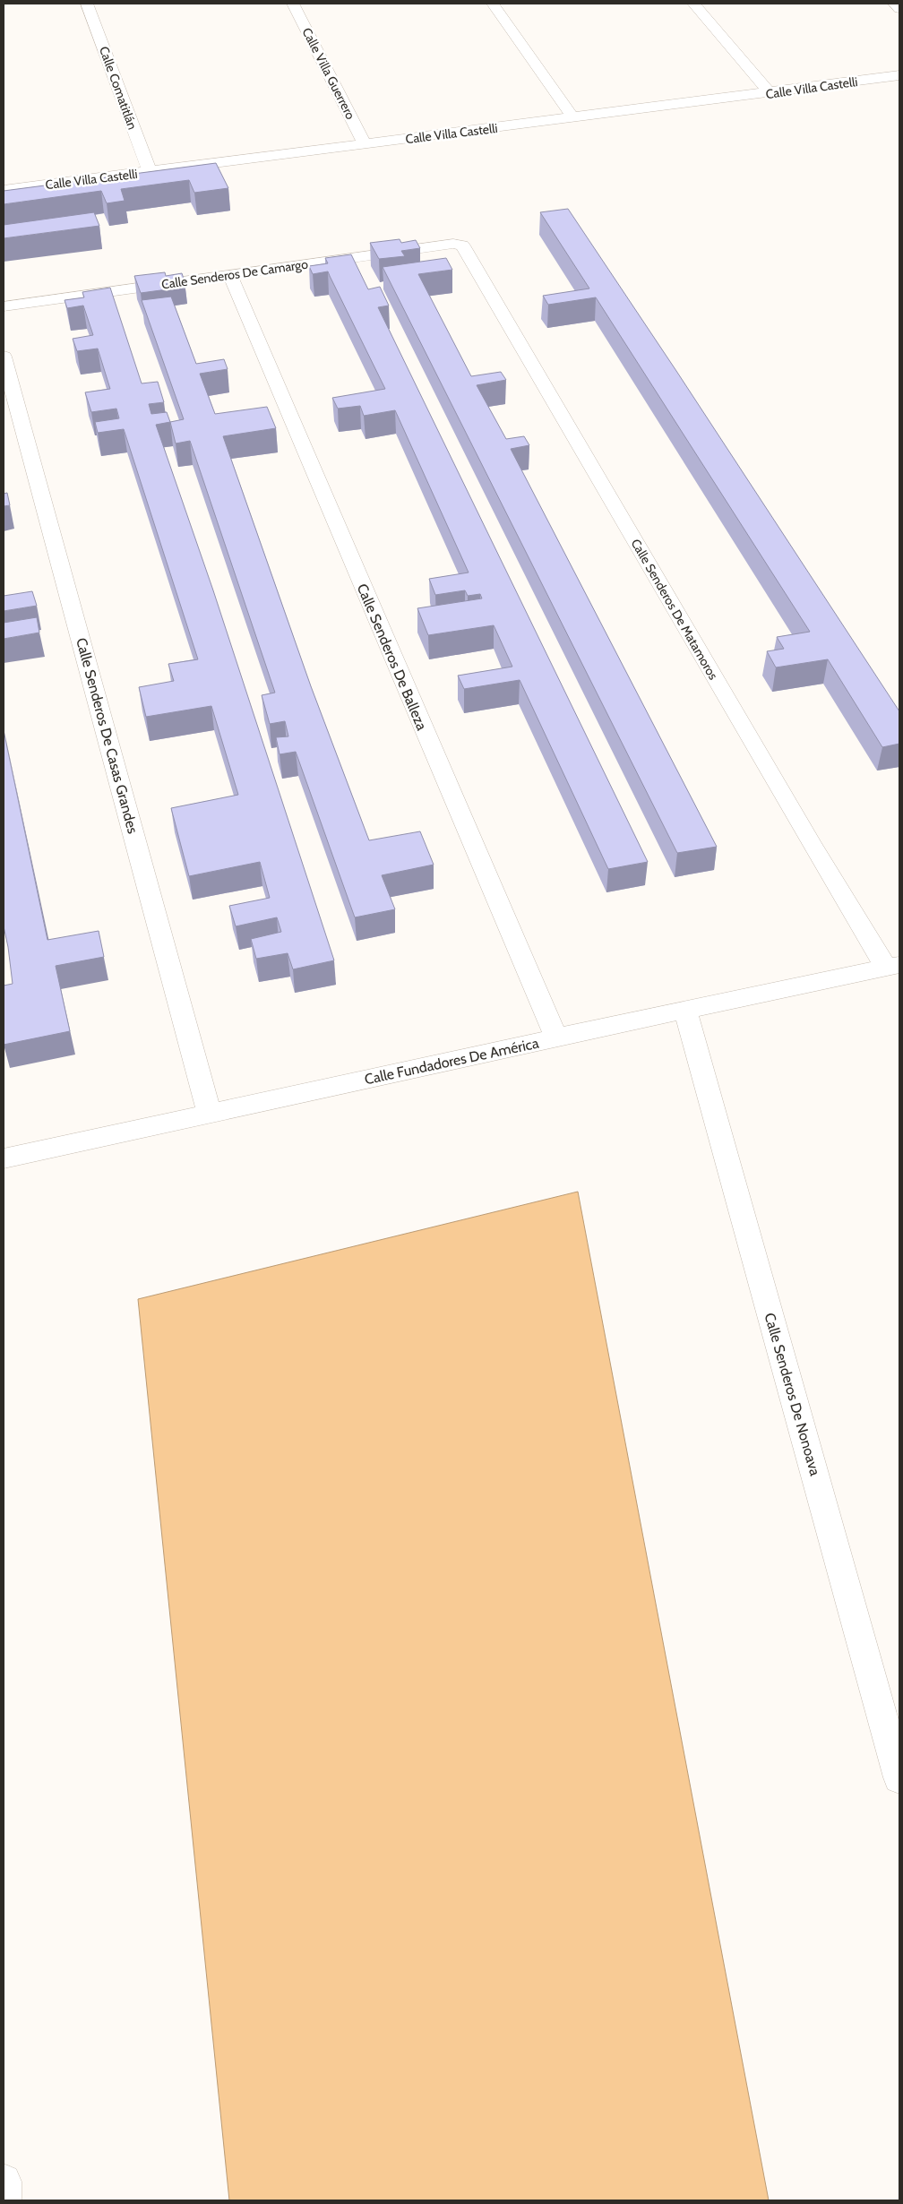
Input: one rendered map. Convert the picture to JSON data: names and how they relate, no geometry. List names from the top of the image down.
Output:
{
  "streets": {
    "street": [
      "Calle Villa Guerrero",
      "Calle Comatitlán",
      "Calle Villa Castelli",
      "Calle Senderos De Camargo",
      "Calle Senderos De Matamoros",
      "Calle Senderos De Balleza",
      "Calle Senderos De Casas Grandes",
      "Calle Fundadores De América",
      "Calle Senderos De Nonoava"
    ]
  },
  "crossings": [
    ["Calle Villa Guerrero", "Calle Villa Castelli"],
    ["Calle Comatitlán", "Calle Villa Castelli"],
    ["Calle Senderos De Camargo", "Calle Senderos De Matamoros"],
    ["Calle Senderos De Camargo", "Calle Senderos De Balleza"],
    ["Calle Senderos De Matamoros", "Calle Fundadores De América"],
    ["Calle Senderos De Balleza", "Calle Fundadores De América"],
    ["Calle Senderos De Casas Grandes", "Calle Fundadores De América"],
    ["Calle Fundadores De América", "Calle Senderos De Nonoava"]
  ]
}
